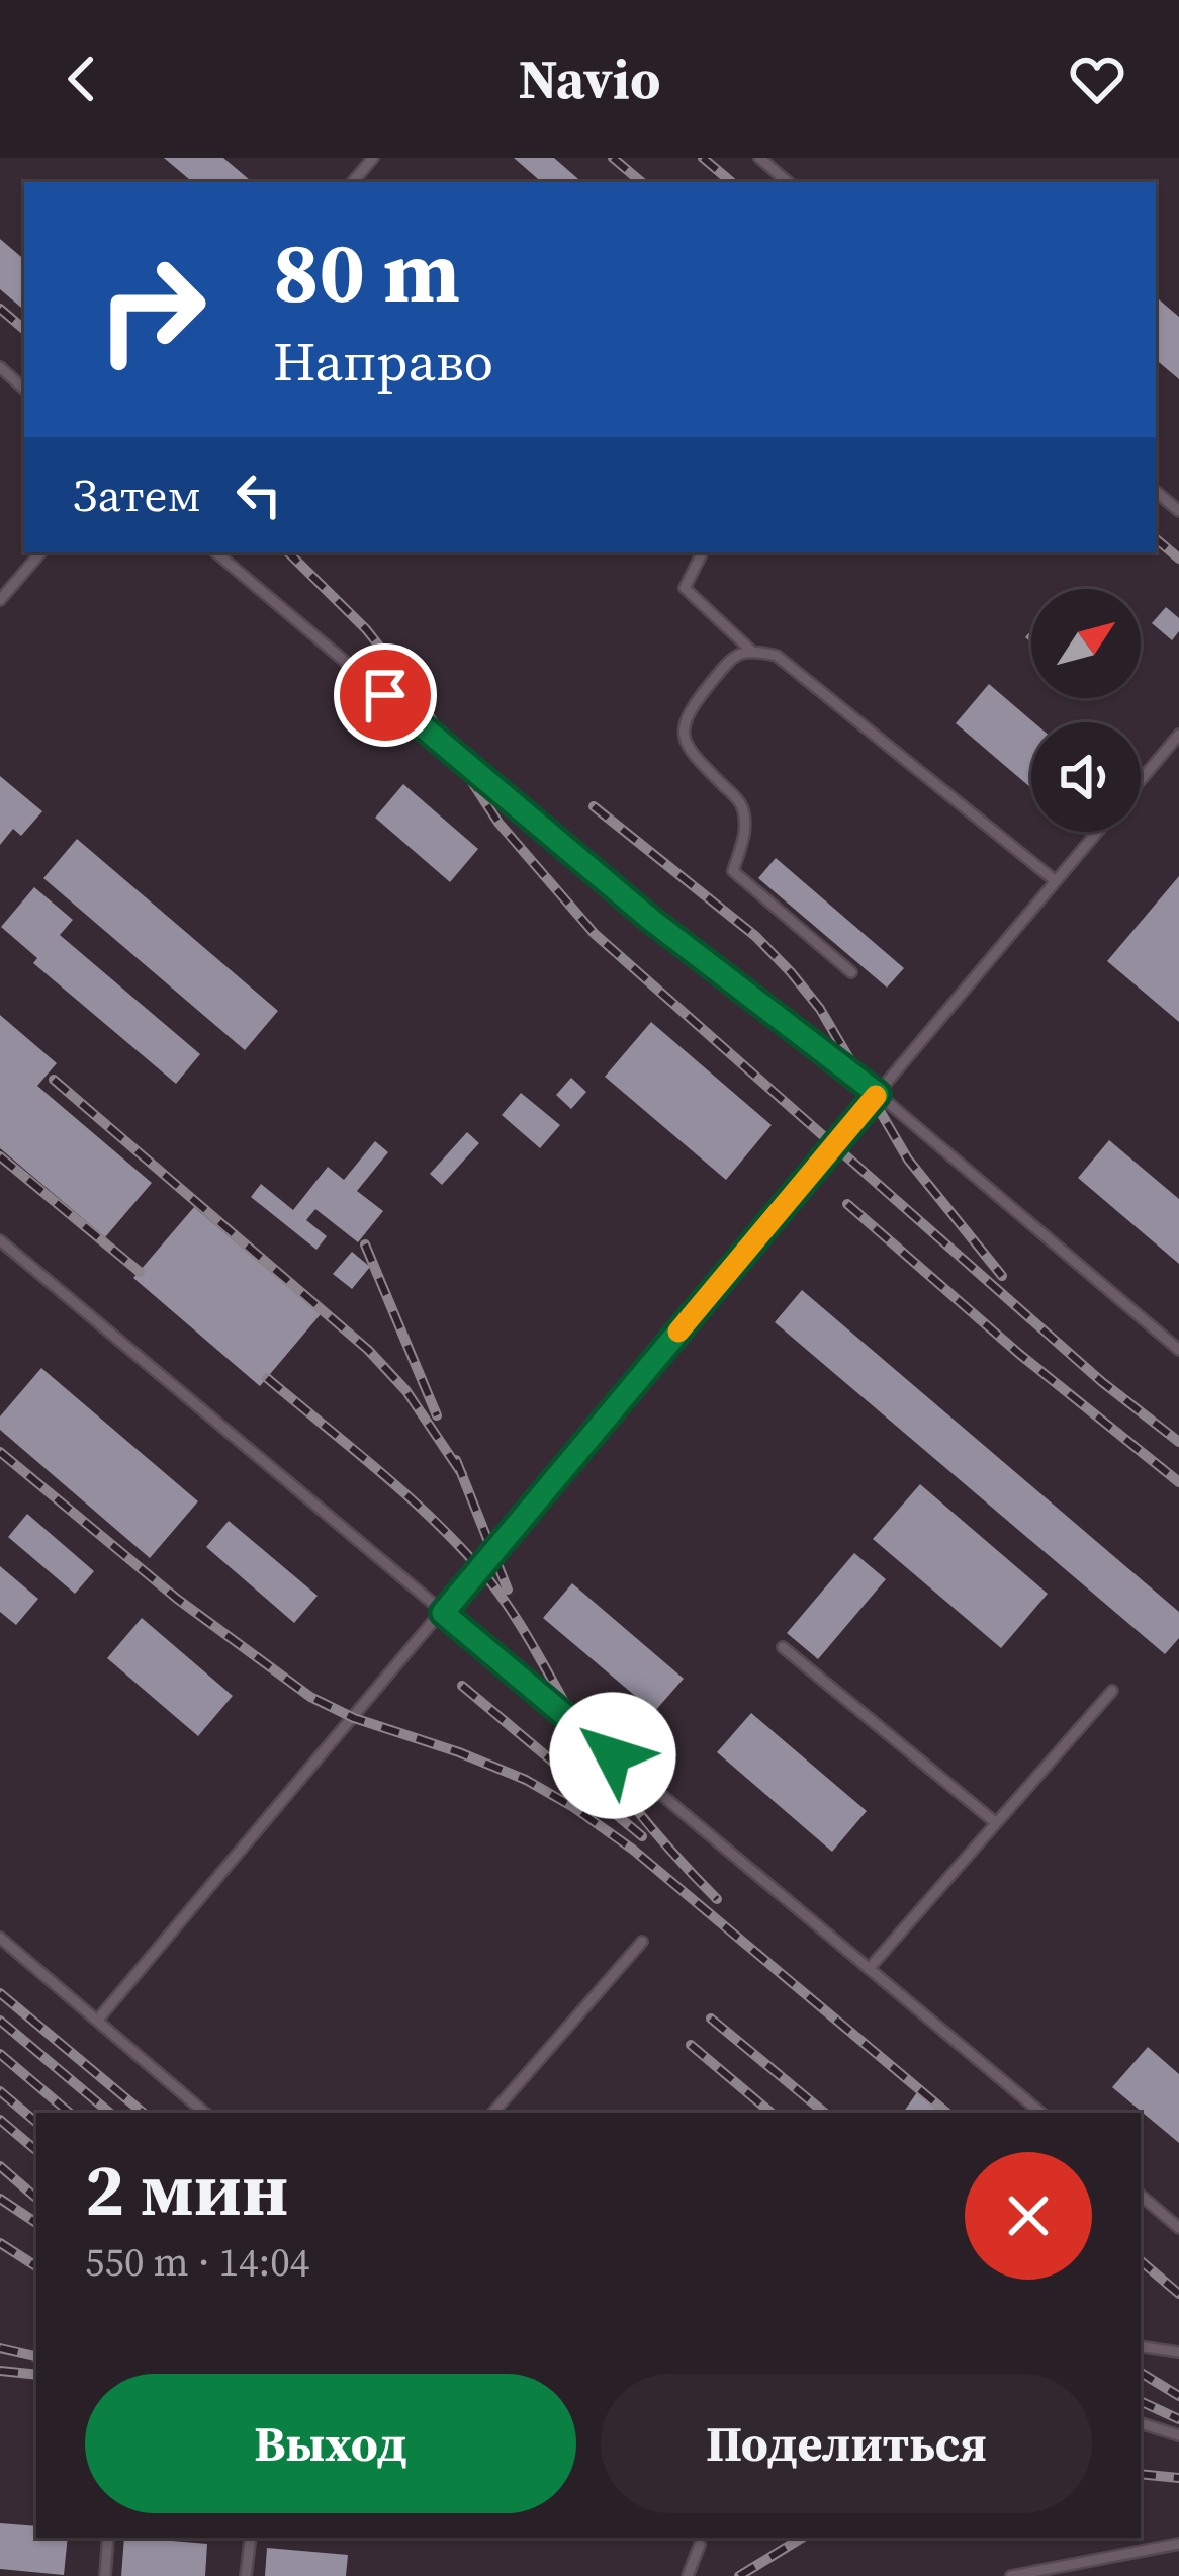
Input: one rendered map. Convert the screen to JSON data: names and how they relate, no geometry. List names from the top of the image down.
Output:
{
  "north": "top right",
  "page": {
    "header": "Navio",
    "turn": ["80 m", "Направо"],
    "then": "Затем",
    "heading": ["2 мин", "550 m · 14:04"],
    "buttons": ["Выход", "Поделиться"]
  }
}
